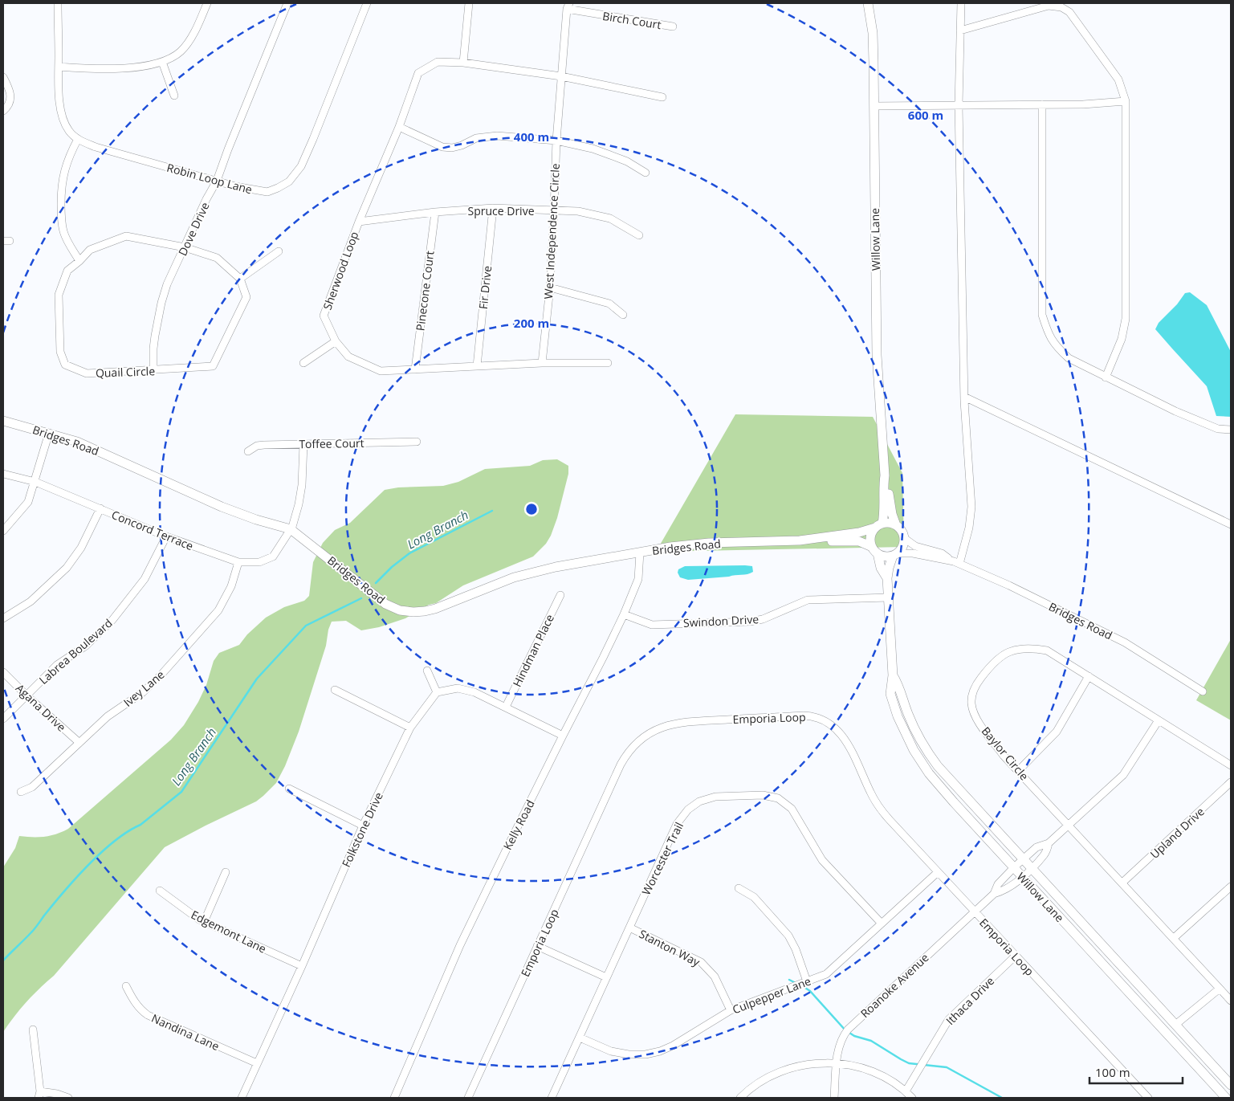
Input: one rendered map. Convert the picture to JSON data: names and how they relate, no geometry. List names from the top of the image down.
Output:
{
  "streets": {
    "street": [
      "Birch Court",
      "Robin Loop Lane",
      "Spruce Drive",
      "Dove Drive",
      "West Independence Circle",
      "Willow Lane",
      "Sherwood Loop",
      "Fir Drive",
      "Pinecone Court",
      "Quail Circle",
      "Bridges Road",
      "Toffee Court",
      "Concord Terrace",
      "Swindon Drive",
      "Hindman Place",
      "Labrea Boulevard",
      "Ivey Lane",
      "Agana Drive",
      "Emporia Loop",
      "Baylor Circle",
      "Kelly Road",
      "Folkstone Drive",
      "Upland Drive",
      "Worcester Trail",
      "Edgemont Lane",
      "Stanton Way",
      "Roanoke Avenue",
      "Culpepper Lane",
      "Ithaca Drive",
      "Nandina Lane"
    ]
  },
  "crossings": [
    ["Birch Court", "West Independence Circle"],
    ["Robin Loop Lane", "Dove Drive"],
    ["Spruce Drive", "West Independence Circle"],
    ["Spruce Drive", "Sherwood Loop"],
    ["Spruce Drive", "Fir Drive"],
    ["Spruce Drive", "Pinecone Court"],
    ["Dove Drive", "Quail Circle"],
    ["West Independence Circle", "Sherwood Loop"],
    ["Willow Lane", "Bridges Road"],
    ["Willow Lane", "Swindon Drive"],
    ["Willow Lane", "Roanoke Avenue"],
    ["Sherwood Loop", "Fir Drive"],
    ["Sherwood Loop", "Pinecone Court"],
    ["Bridges Road", "Concord Terrace"],
    ["Bridges Road", "Kelly Road"],
    ["Toffee Court", "Concord Terrace"],
    ["Concord Terrace", "Labrea Boulevard"],
    ["Concord Terrace", "Ivey Lane"],
    ["Swindon Drive", "Kelly Road"],
    ["Labrea Boulevard", "Agana Drive"],
    ["Ivey Lane", "Agana Drive"],
    ["Emporia Loop", "Roanoke Avenue"],
    ["Emporia Loop", "Culpepper Lane"],
    ["Emporia Loop", "Ithaca Drive"],
    ["Baylor Circle", "Upland Drive"],
    ["Folkstone Drive", "Edgemont Lane"],
    ["Folkstone Drive", "Nandina Lane"],
    ["Worcester Trail", "Stanton Way"],
    ["Worcester Trail", "Culpepper Lane"],
    ["Stanton Way", "Culpepper Lane"]
  ],
  "water": ["Long Branch"],
  "scale_bar": "100 m",
  "rings": ["600 m", "400 m", "200 m"]
}
